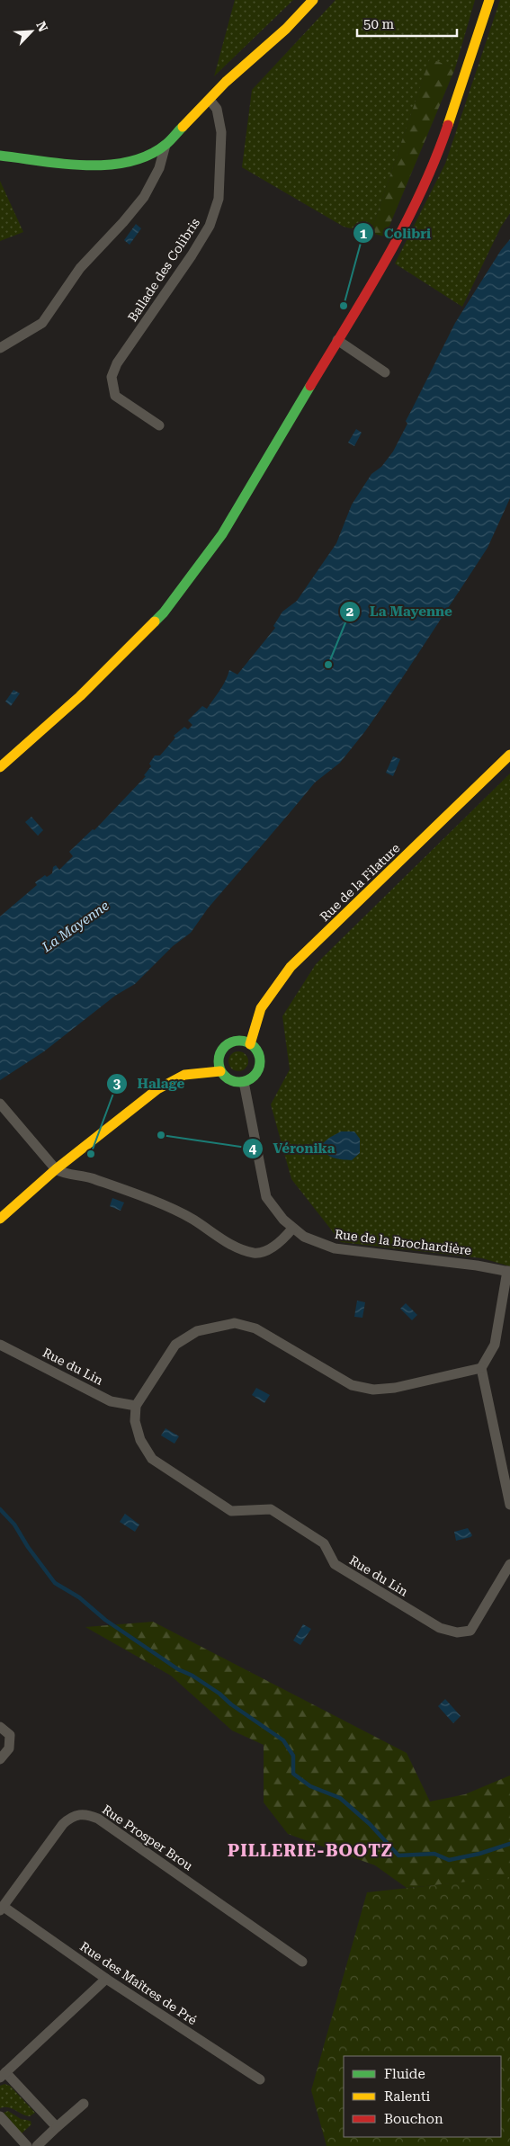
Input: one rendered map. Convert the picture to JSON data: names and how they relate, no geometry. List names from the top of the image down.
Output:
{
  "streets": {
    "street": [
      "Ballade des Colibris",
      "Rue de la Filature",
      "Rue de la Brochardière",
      "Rue du Lin",
      "Rue Prosper Brou",
      "Rue des Maîtres de Pré"
    ]
  },
  "crossings": [
    ["Rue de la Filature", "Rue de la Brochardière"],
    ["Rue Prosper Brou", "Rue des Maîtres de Pré"]
  ],
  "districts": ["PILLERIE-BOOTZ"],
  "water": ["La Mayenne"],
  "places": [
    "Colibri",
    "La Mayenne",
    "Véronika",
    "Halage"
  ],
  "legend": ["Fluide", "Ralenti", "Bouchon"],
  "scale_bar": "50 m",
  "north": "top right"
}
